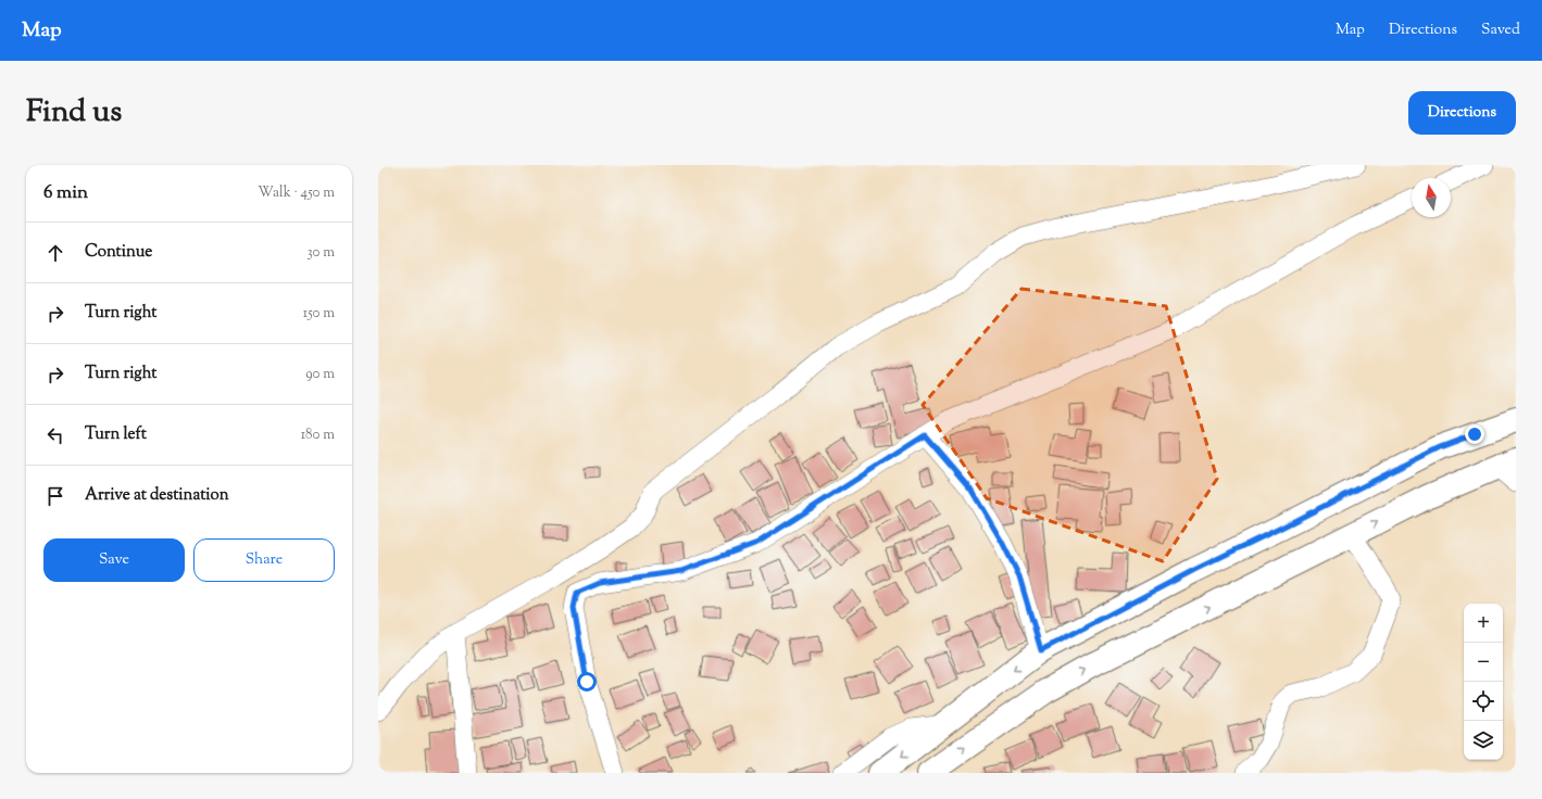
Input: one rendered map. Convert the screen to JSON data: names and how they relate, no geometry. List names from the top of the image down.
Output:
{
  "north": "top",
  "page": {
    "header": "Map",
    "nav": ["Map", "Directions", "Saved"],
    "title": "Find us",
    "buttons": [
      "Directions",
      ["Save", "Share"]
    ],
    "heading": ["6 min", "Walk · 450 m"],
    "list": [
      ["Continue", "30 m"],
      ["Turn right", "150 m"],
      ["Turn right", "90 m"],
      ["Turn left", "180 m"],
      "Arrive at destination"
    ],
    "map_buttons": ["+", "−"]
  }
}
